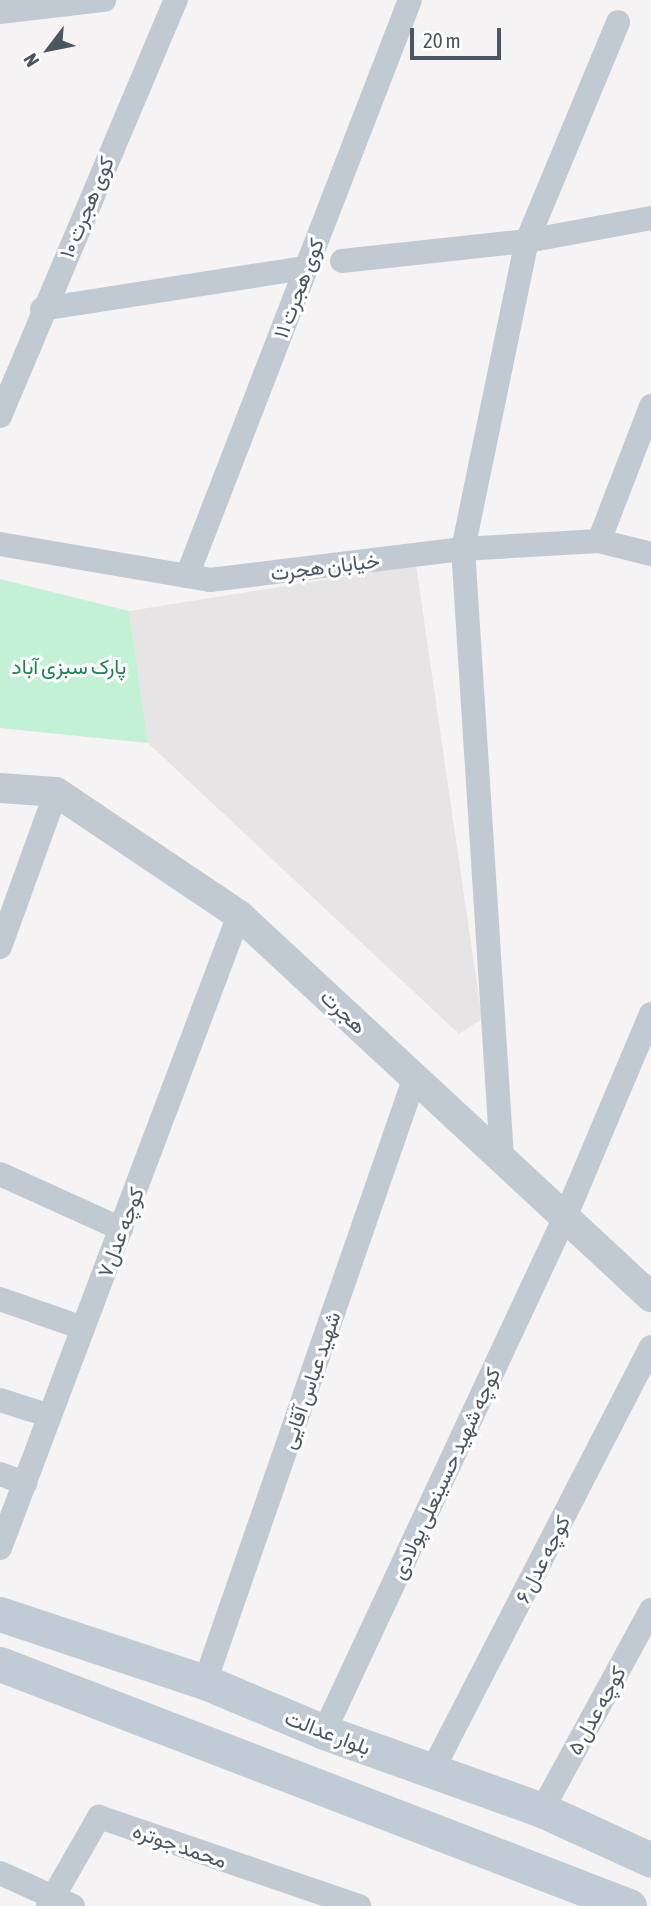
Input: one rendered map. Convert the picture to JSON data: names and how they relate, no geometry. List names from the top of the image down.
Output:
{
  "streets": {
    "main road": ["بلوار عدالت"],
    "street": [
      "کوی هجرت ۱۰",
      "کوی هجرت ۱۱",
      "خیابان هجرت",
      "هجرت",
      "کوچه عدل۷",
      "شهید عباس آقایی",
      "کوچه شهید حسینعلی پولادی",
      "کوچه عدل ۶",
      "کوچه عدل ۵",
      "محمد جوتره"
    ]
  },
  "crossings": [
    ["کوی هجرت ۱۱", "خیابان هجرت"],
    ["هجرت", "کوچه عدل۷"],
    ["هجرت", "شهید عباس آقایی"],
    ["هجرت", "کوچه شهید حسینعلی پولادی"],
    ["شهید عباس آقایی", "بلوار عدالت"],
    ["کوچه شهید حسینعلی پولادی", "بلوار عدالت"],
    ["کوچه عدل ۶", "بلوار عدالت"],
    ["کوچه عدل ۵", "بلوار عدالت"]
  ],
  "parks": ["پارک سبزی آباد"],
  "scale_bar": "20 m",
  "north": "bottom left"
}
